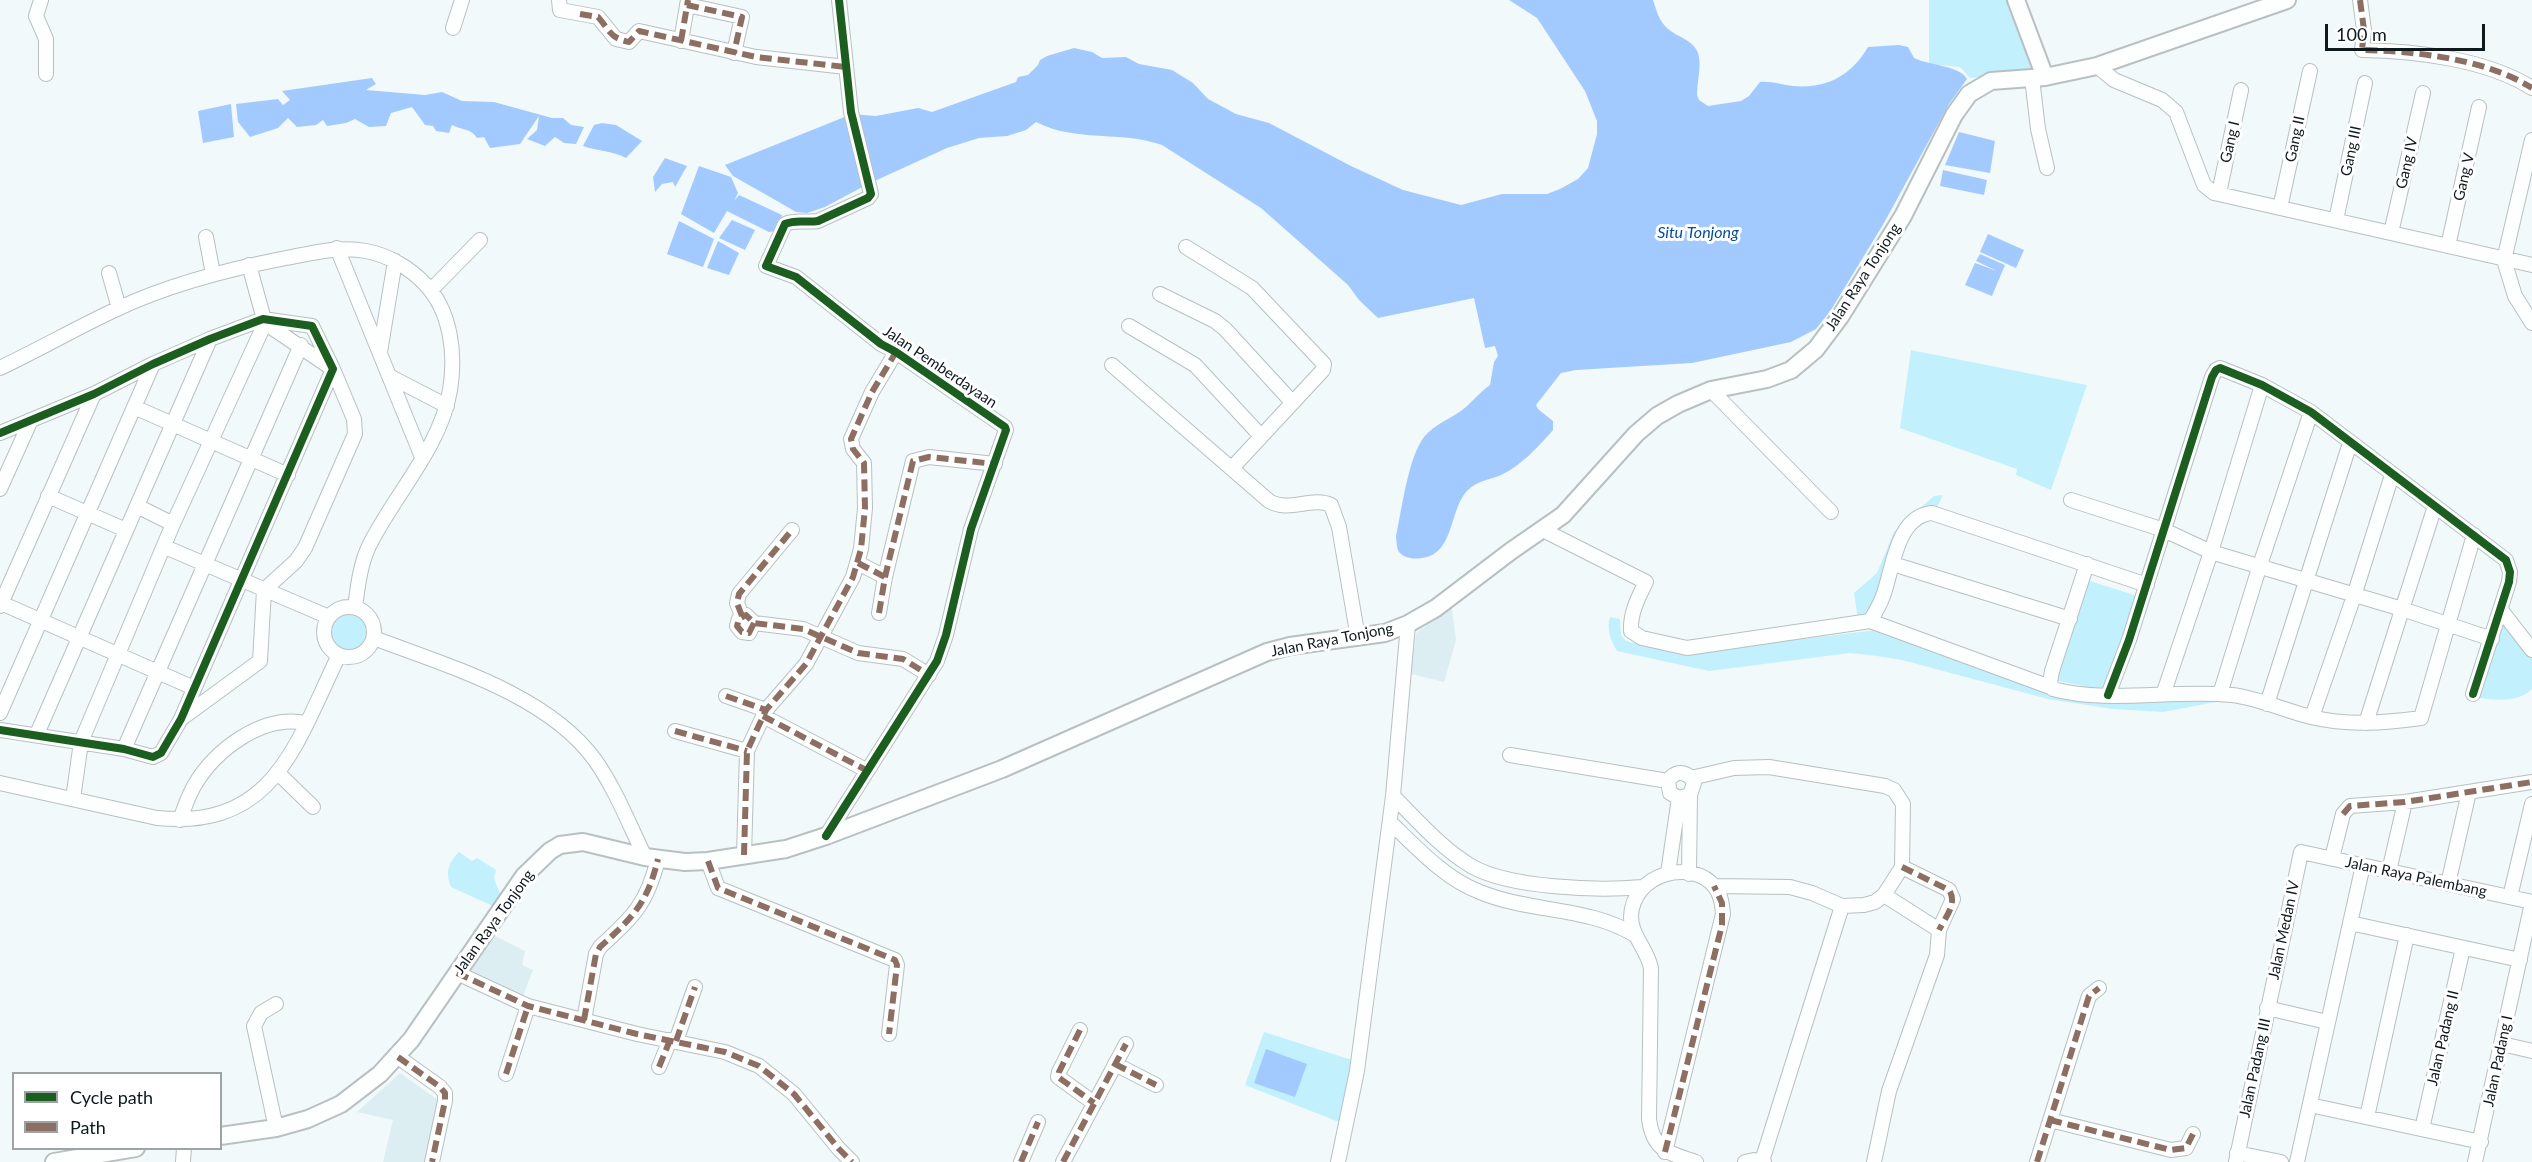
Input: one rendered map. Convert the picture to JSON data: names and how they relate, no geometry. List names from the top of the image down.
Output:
{
  "streets": {
    "main road": ["Jalan Raya Tonjong"],
    "street": [
      "Gang II",
      "Gang I",
      "Gang III",
      "Gang IV",
      "Gang V",
      "Jalan Pemberdayaan",
      "Jalan Raya Palembang",
      "Jalan Medan IV",
      "Jalan Padang II",
      "Jalan Padang I",
      "Jalan Padang III"
    ]
  },
  "crossings": [
    ["Jalan Raya Tonjong", "Jalan Pemberdayaan"],
    ["Jalan Raya Palembang", "Jalan Medan IV"],
    ["Jalan Raya Palembang", "Jalan Padang I"],
    ["Jalan Medan IV", "Jalan Padang III"]
  ],
  "water": ["Situ Tonjong"],
  "legend": ["Cycle path", "Path"],
  "scale_bar": "100 m"
}
